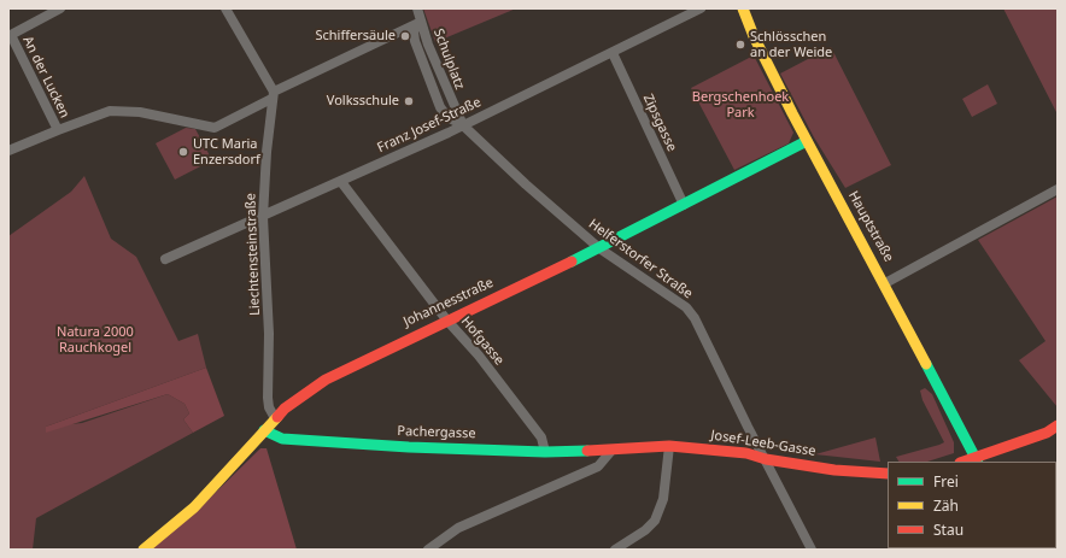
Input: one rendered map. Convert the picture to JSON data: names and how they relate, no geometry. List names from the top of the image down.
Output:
{
  "streets": {
    "main road": [
      "Hauptstraße",
      "Johannesstraße",
      "Pachergasse",
      "Josef-Leeb-Gasse"
    ],
    "street": [
      "Schulplatz",
      "An der Lucken",
      "Zipsgasse",
      "Franz Josef-Straße",
      "Liechtensteinstraße",
      "Helferstorfer Straße",
      "Hofgasse"
    ]
  },
  "crossings": [
    ["Schulplatz", "Franz Josef-Straße"],
    ["Schulplatz", "Helferstorfer Straße"],
    ["Zipsgasse", "Franz Josef-Straße"],
    ["Zipsgasse", "Johannesstraße"],
    ["Franz Josef-Straße", "Liechtensteinstraße"],
    ["Franz Josef-Straße", "Helferstorfer Straße"],
    ["Franz Josef-Straße", "Hofgasse"],
    ["Hauptstraße", "Johannesstraße"],
    ["Liechtensteinstraße", "Johannesstraße"],
    ["Helferstorfer Straße", "Johannesstraße"],
    ["Helferstorfer Straße", "Josef-Leeb-Gasse"],
    ["Johannesstraße", "Hofgasse"],
    ["Johannesstraße", "Pachergasse"],
    ["Hofgasse", "Pachergasse"],
    ["Pachergasse", "Josef-Leeb-Gasse"]
  ],
  "parks": ["Bergschenhoek Park", "Natura 2000 Rauchkogel"],
  "places": [
    "Schiffersäule",
    "Schlösschen an der Weide",
    "Volksschule",
    "UTC Maria Enzersdorf"
  ],
  "legend": ["Frei", "Zäh", "Stau"]
}
